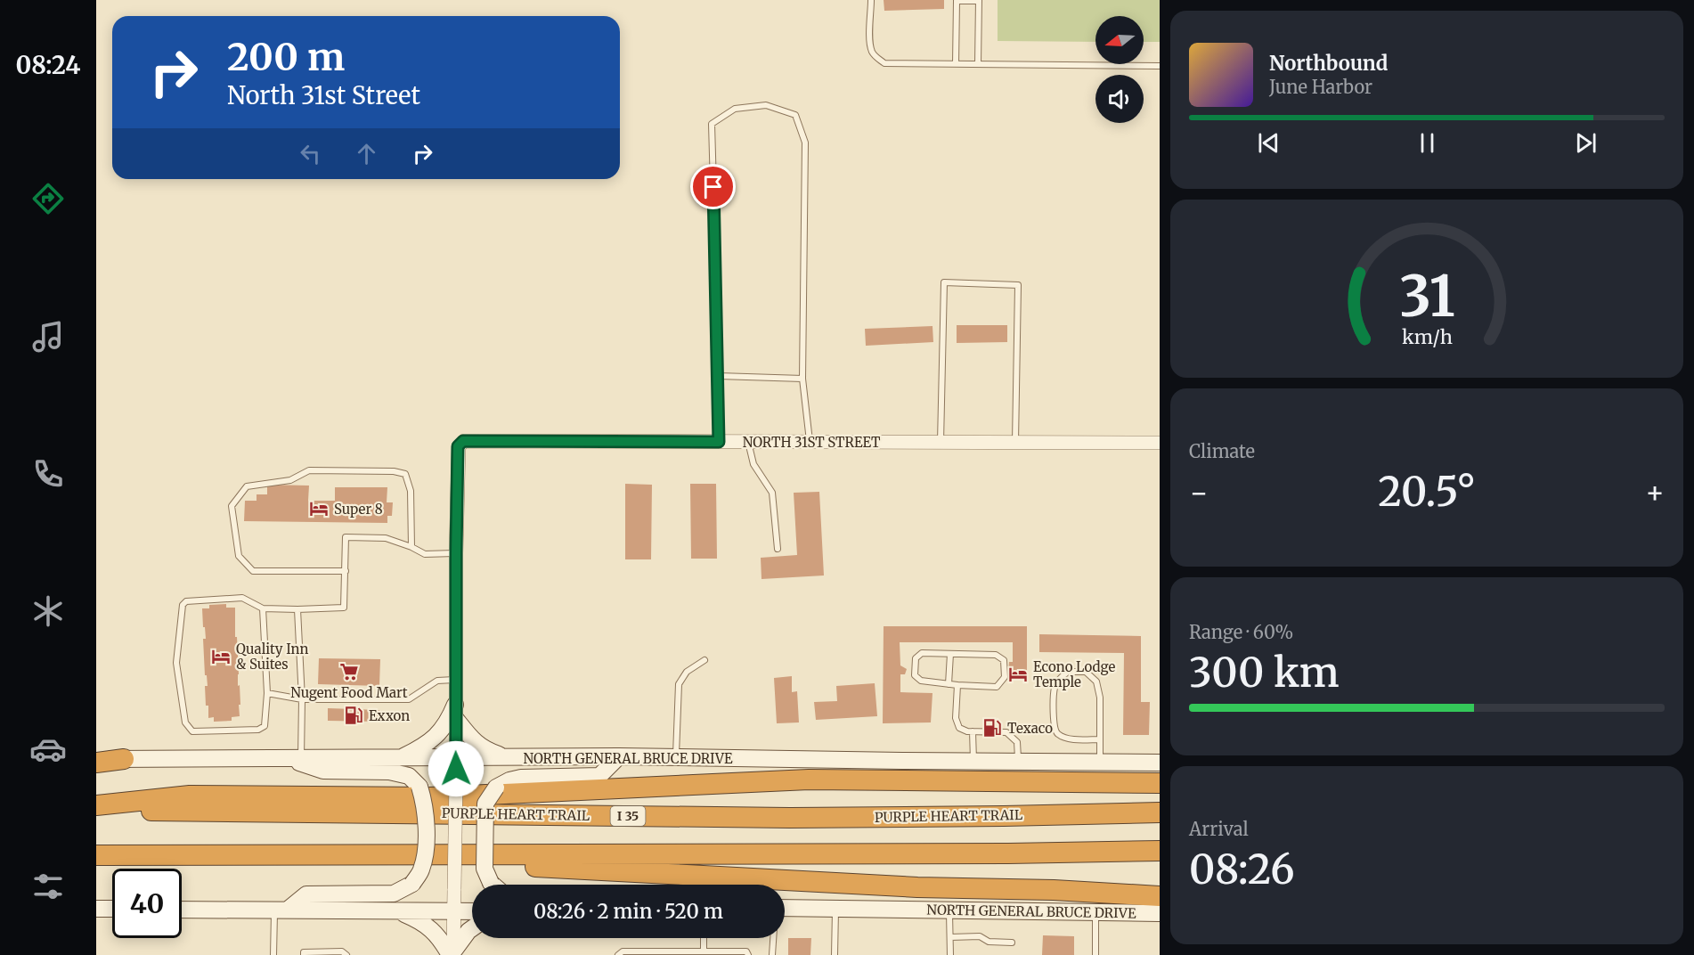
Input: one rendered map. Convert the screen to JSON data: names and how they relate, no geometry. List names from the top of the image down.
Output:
{
  "streets": {
    "highway": ["PURPLE HEART TRAIL", "I 35"],
    "main road": ["NORTH GENERAL BRUCE DRIVE"],
    "street": ["NORTH 31ST STREET"]
  },
  "places": {
    "hotel": ["Super 8", "Quality Inn & Suites", "Econo Lodge Temple"],
    "supermarket": ["Nugent Food Mart"],
    "fuel station": ["Exxon", "Texaco"]
  },
  "north": "left",
  "page": {
    "tabs": "08:24",
    "turn": ["200 m", "North 31st Street"],
    "song": ["Northbound", "June Harbor"],
    "tile": [
      "Climate",
      ["Range · 60%", "300 km"],
      ["Arrival", "08:26"]
    ],
    "heat": ["−", "20.5°", "+"],
    "limit": "40",
    "trip": "08:26 · 2 min · 520 m",
    "gauge": ["31", "km/h"]
  }
}
